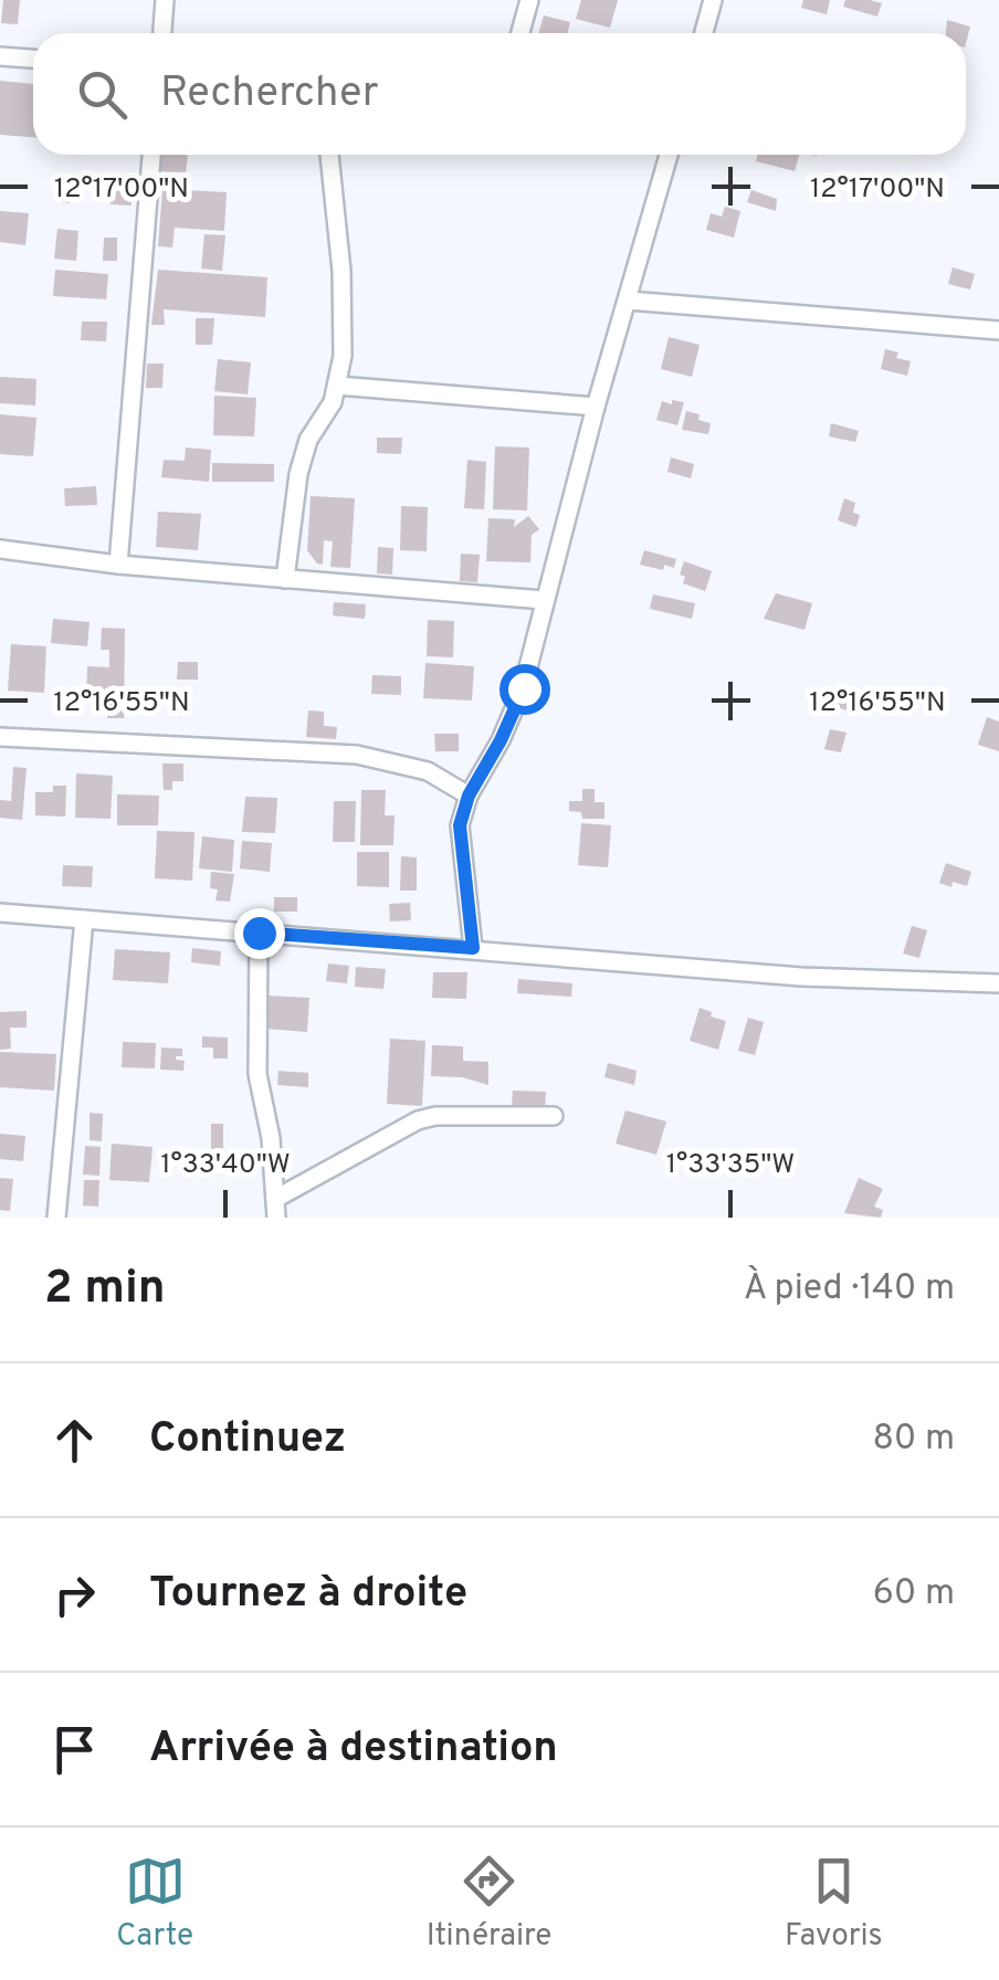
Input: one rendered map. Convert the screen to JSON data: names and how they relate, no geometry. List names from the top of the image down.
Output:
{
  "page": {
    "search": "Rechercher",
    "heading": ["2 min", "À pied · 140 m"],
    "list": [
      ["Continuez", "80 m"],
      ["Tournez à droite", "60 m"],
      "Arrivée à destination"
    ],
    "nav": ["Carte", "Itinéraire", "Favoris"]
  },
  "coordinates": [
    "12°17'00\"N",
    "12°16'55\"N",
    "1°33'40\"W",
    "1°33'35\"W"
  ]
}
